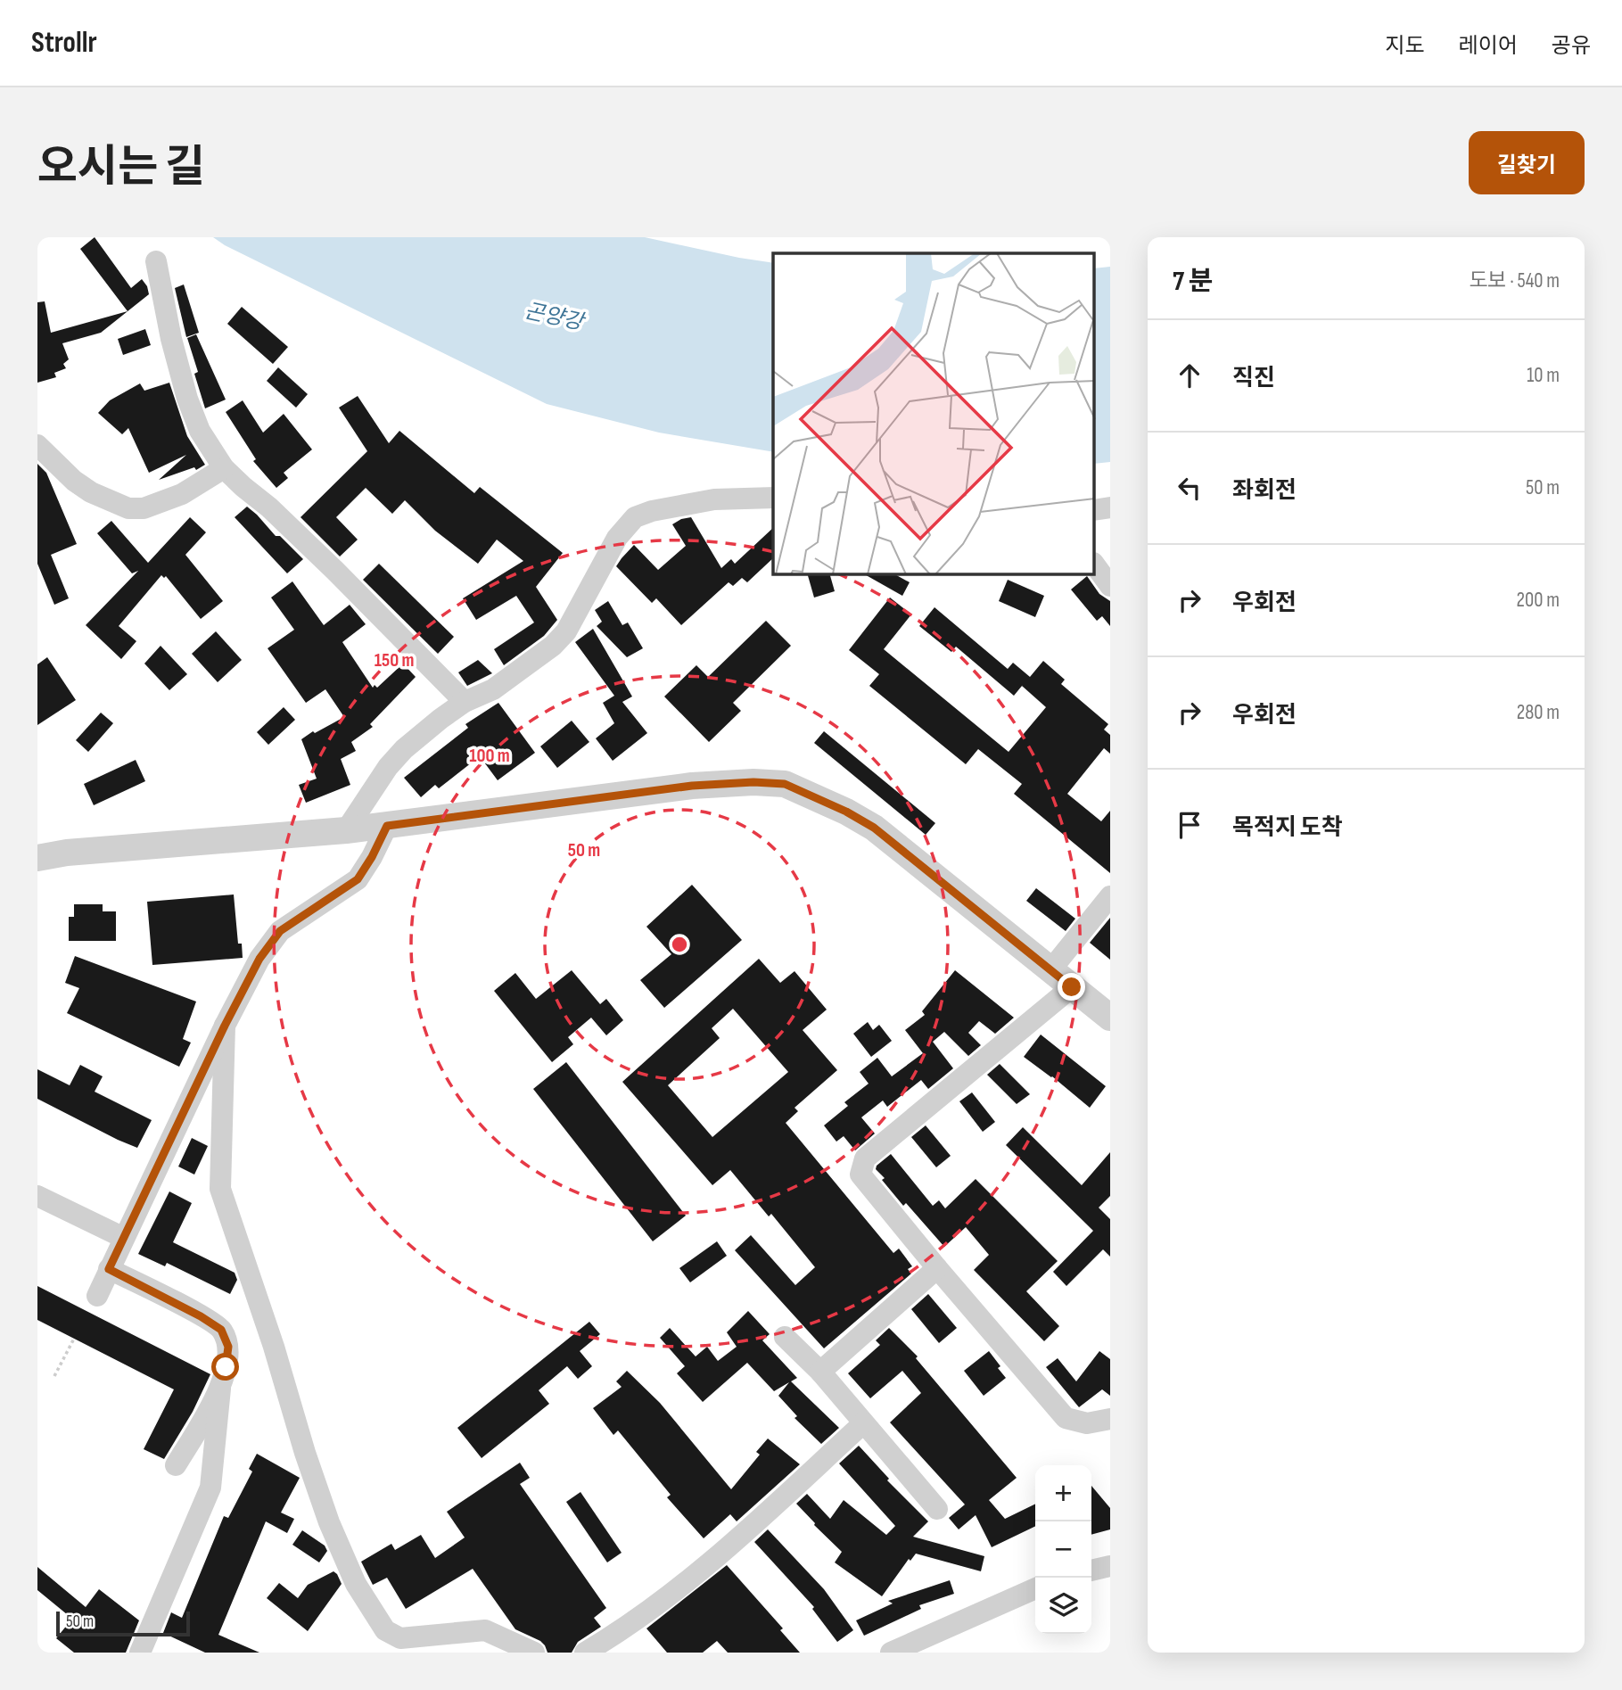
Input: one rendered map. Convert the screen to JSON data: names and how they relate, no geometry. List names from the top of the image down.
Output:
{
  "water": ["곤양강"],
  "scale_bar": "50 m",
  "page": {
    "header": "Strollr",
    "nav": ["지도", "레이어", "공유"],
    "title": "오시는 길",
    "buttons": "길찾기",
    "heading": ["7 분", "도보 · 540 m"],
    "list": [
      ["직진", "10 m"],
      ["좌회전", "50 m"],
      ["우회전", "200 m"],
      ["우회전", "280 m"],
      "목적지 도착"
    ],
    "map_buttons": ["+", "−"],
    "scale": "50 m"
  },
  "rings": ["150 m", "100 m", "50 m"]
}
